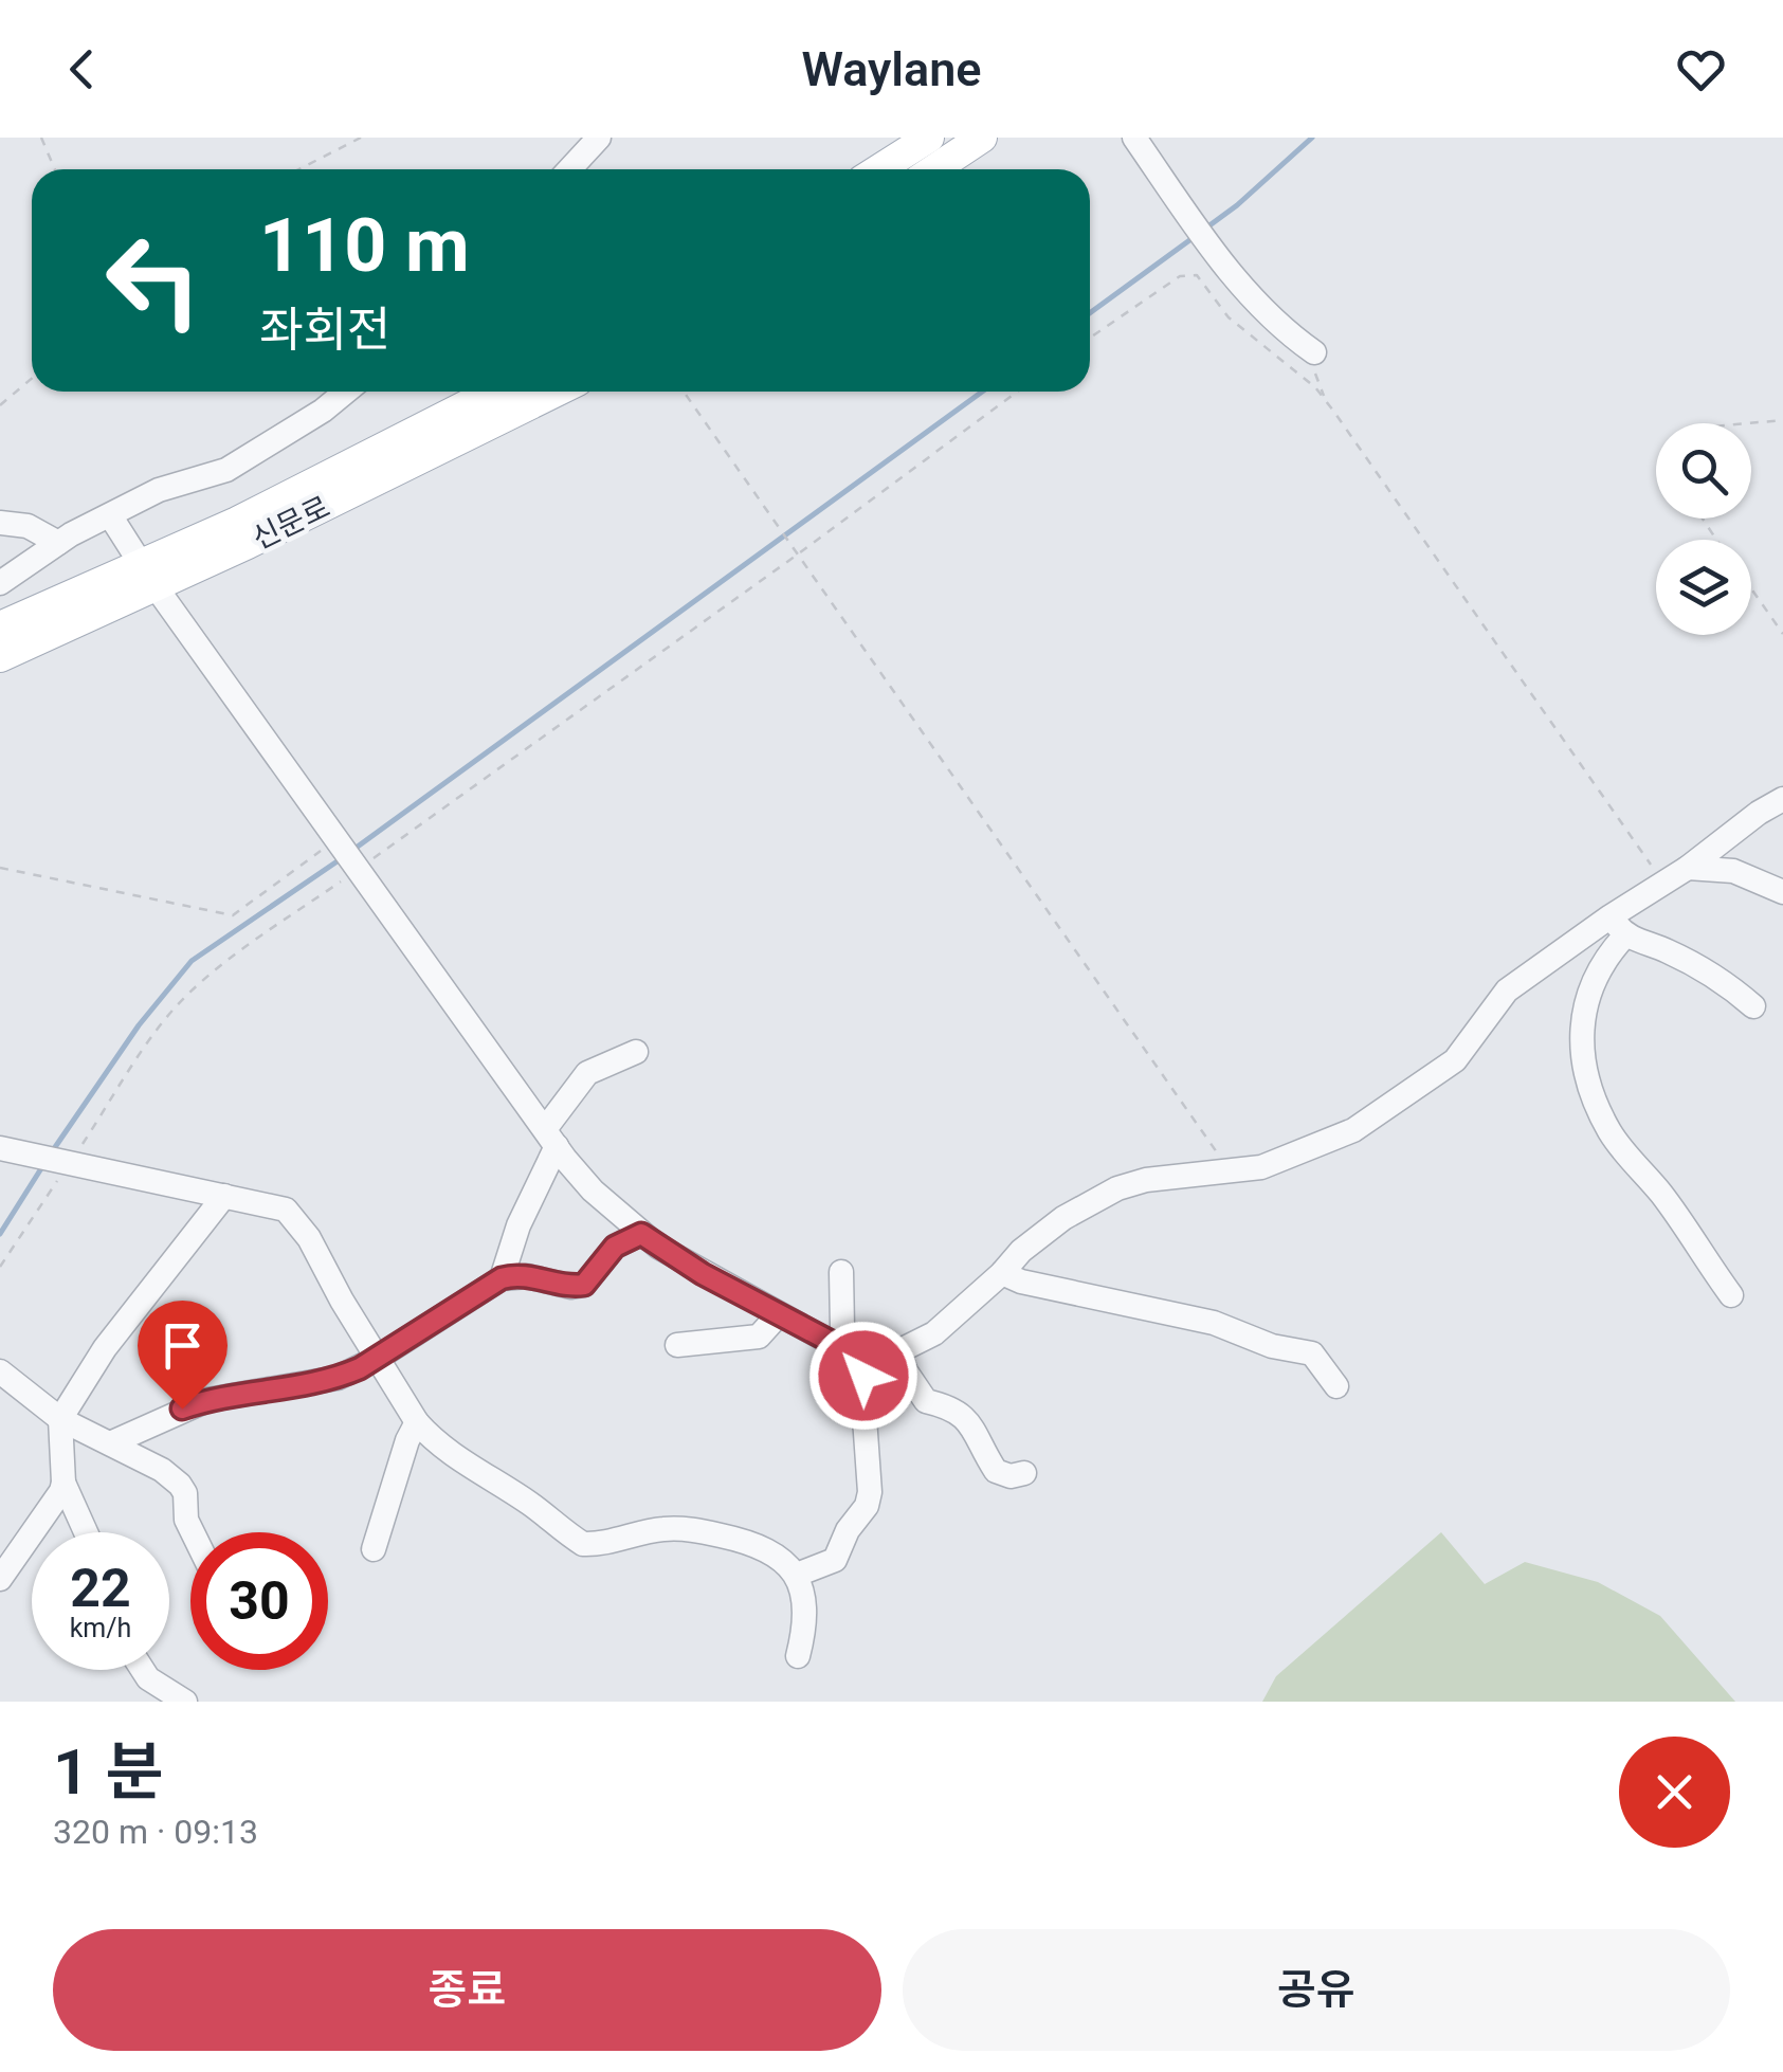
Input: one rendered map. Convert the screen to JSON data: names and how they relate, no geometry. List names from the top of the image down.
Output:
{
  "streets": {
    "main road": ["신문로"]
  },
  "page": {
    "header": "Waylane",
    "turn": ["110 m", "좌회전"],
    "speed": "22 km/h",
    "limit": "30",
    "heading": ["1 분", "320 m · 09:13"],
    "buttons": ["종료", "공유"]
  }
}
